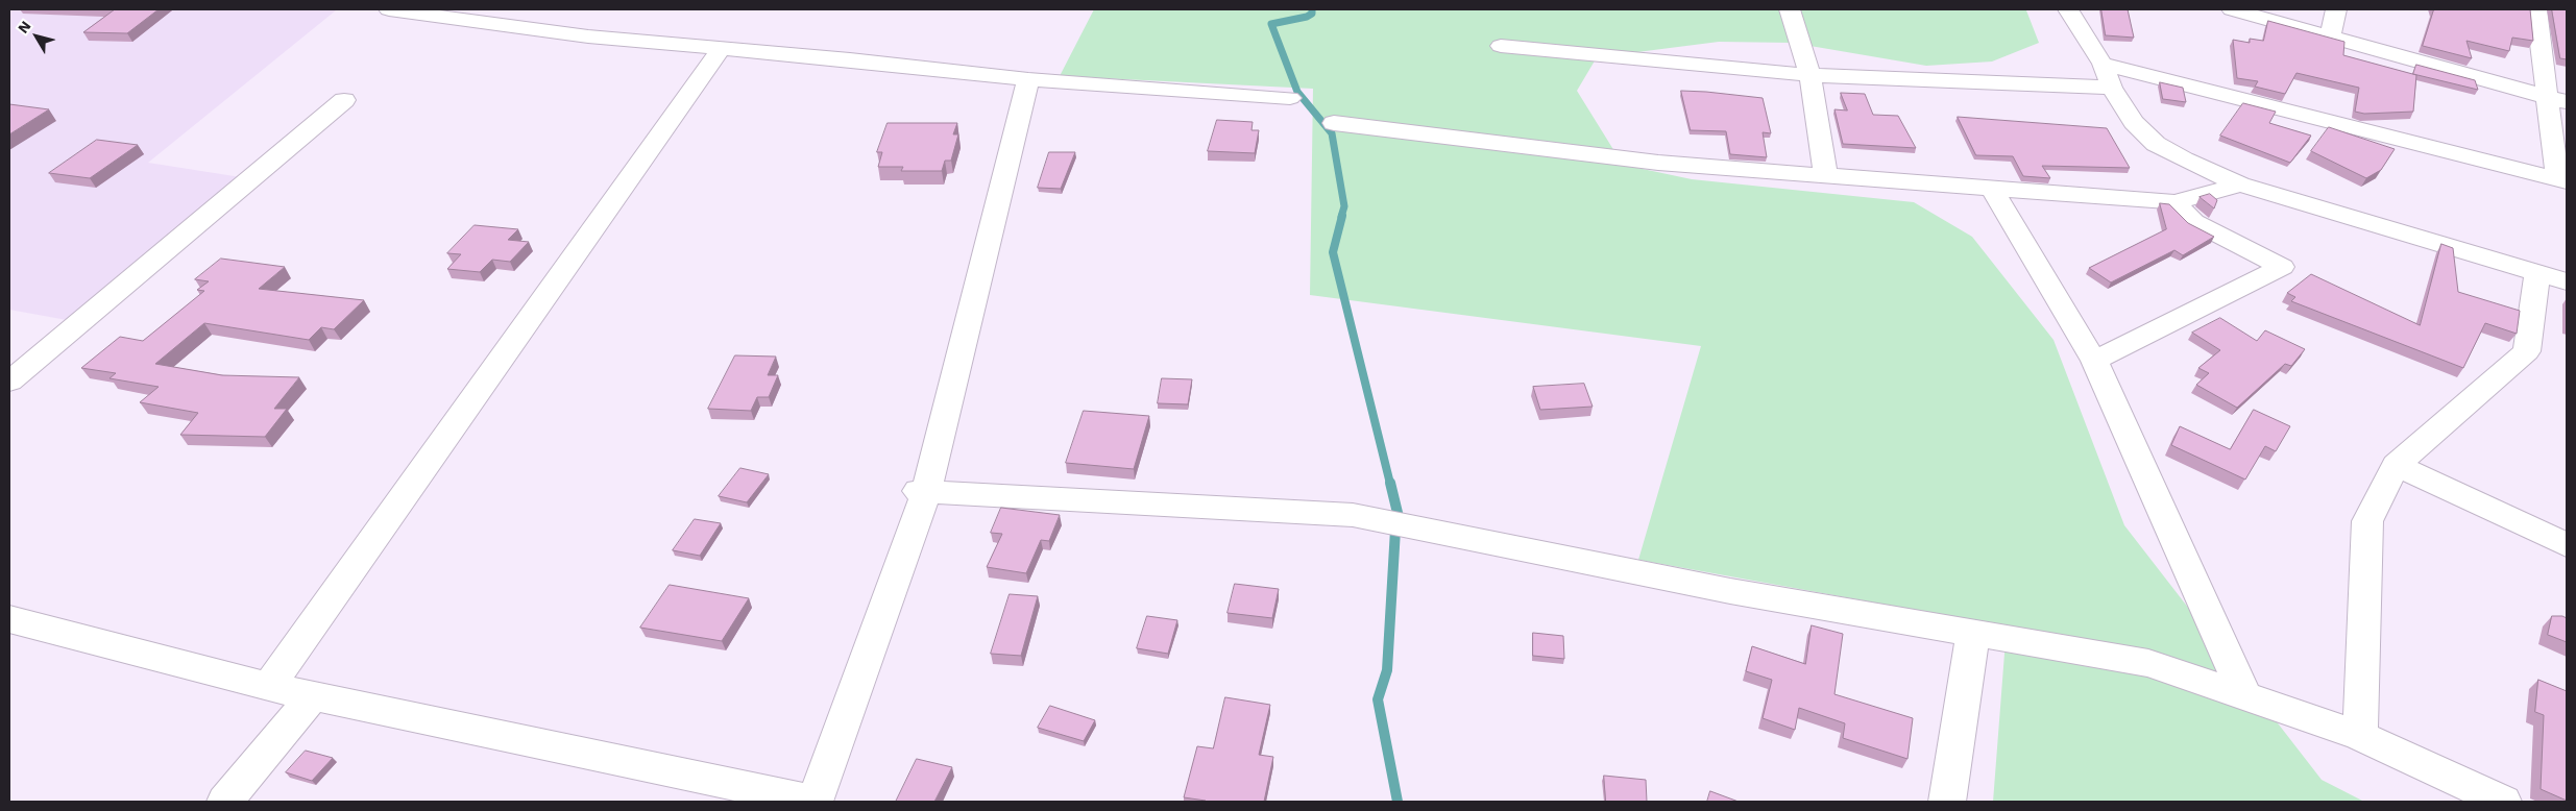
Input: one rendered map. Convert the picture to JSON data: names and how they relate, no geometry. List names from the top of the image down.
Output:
{
  "north": "top left"
}
